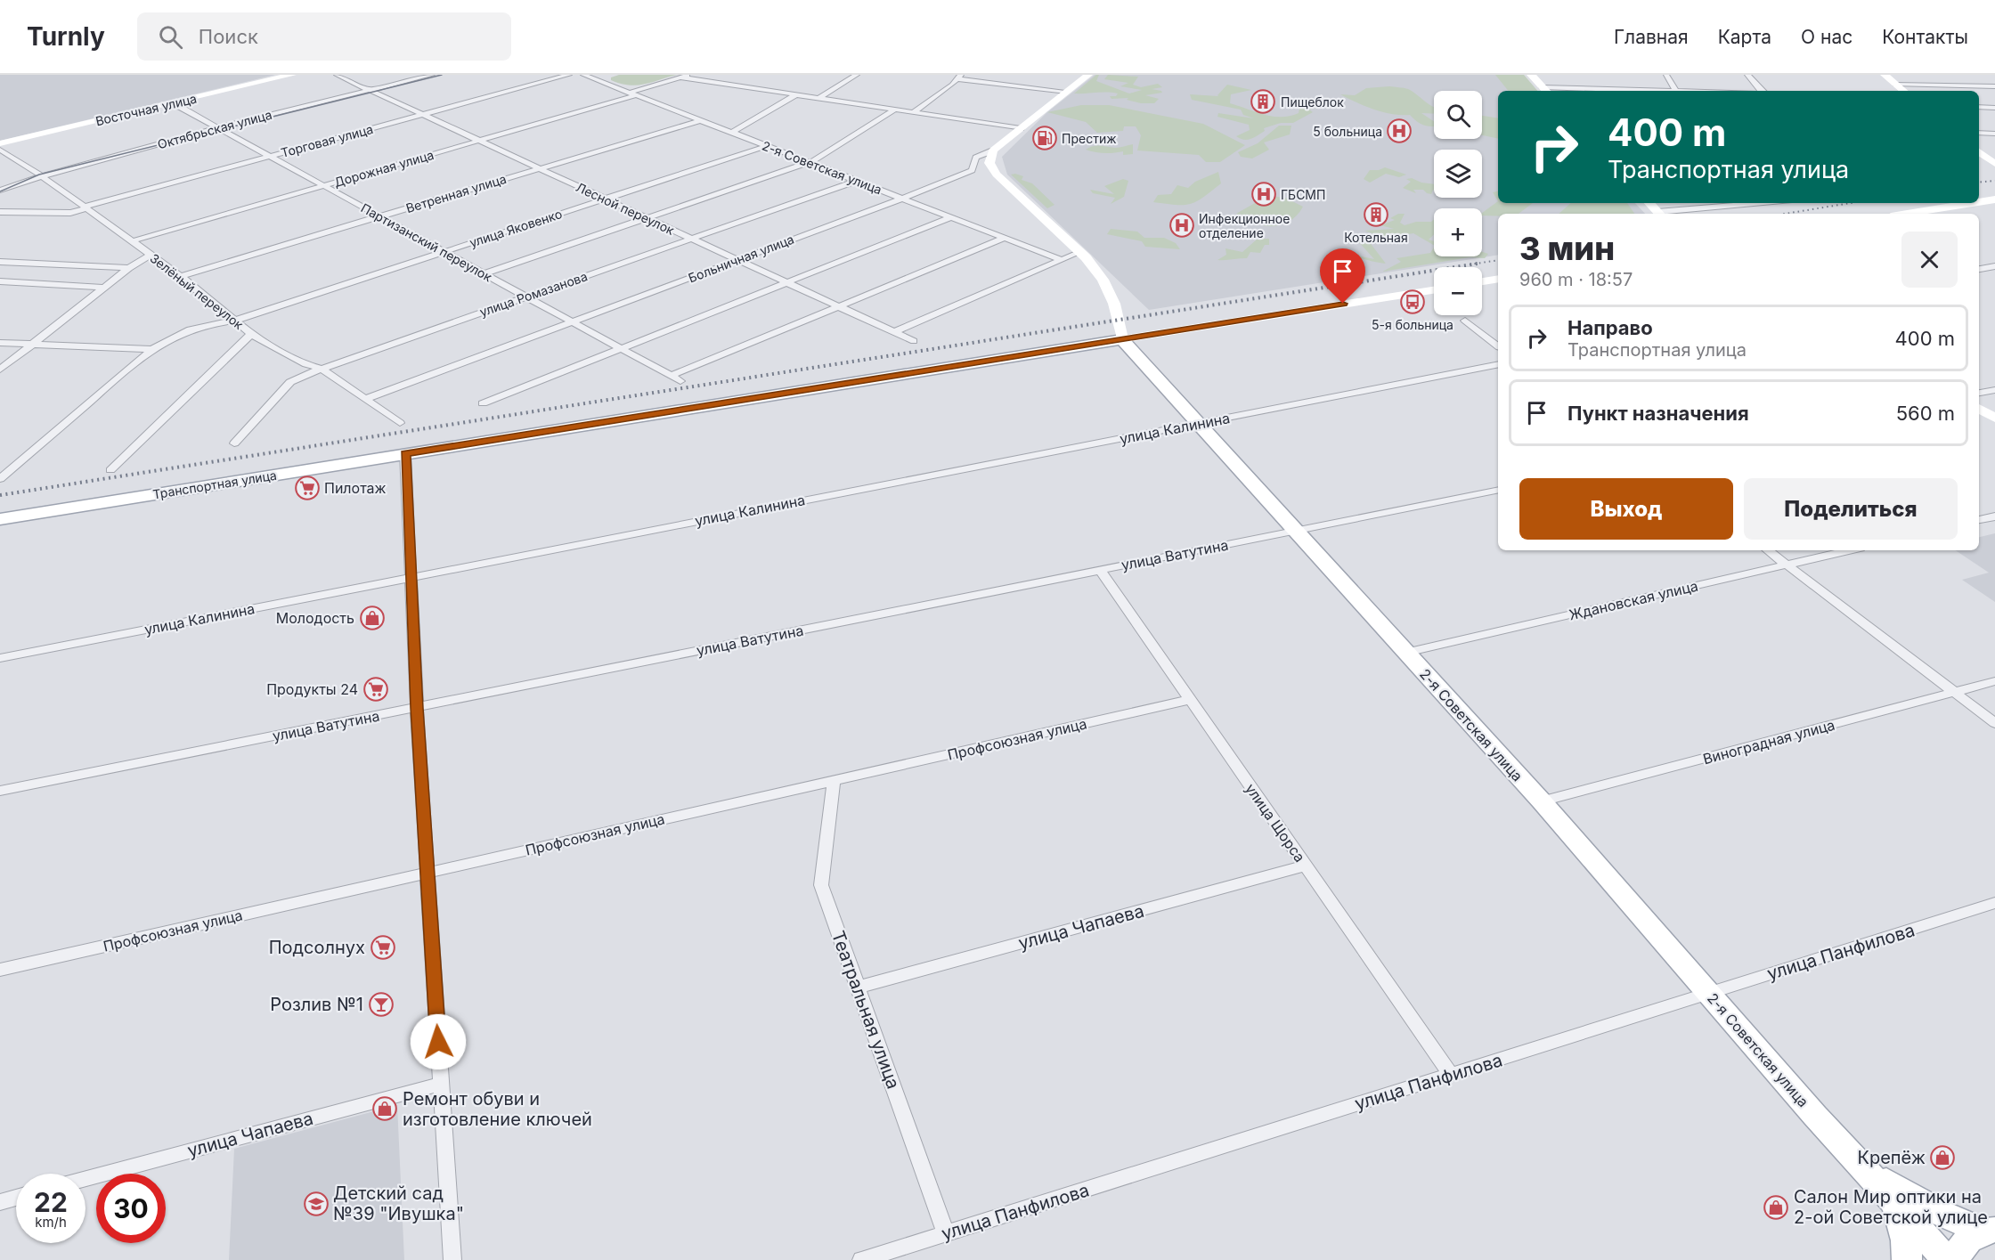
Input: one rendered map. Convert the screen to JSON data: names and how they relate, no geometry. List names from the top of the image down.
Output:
{
  "streets": {
    "main road": [
      "Восточная улица",
      "2-я Советская улица",
      "Больничная улица",
      "Транспортная улица"
    ],
    "street": [
      "Октябрьская улица",
      "Торговая улица",
      "Дорожная улица",
      "Ветренная улица",
      "Лесной переулок",
      "улица Яковенко",
      "Партизанский переулок",
      "Зелёный переулок",
      "улица Ромазанова",
      "улица Калинина",
      "улица Ватутина",
      "Ждановская улица",
      "Профсоюзная улица",
      "Виноградная улица",
      "улица Щорса",
      "улица Чапаева",
      "улица Панфилова",
      "Театральная улица"
    ]
  },
  "crossings": [
    ["Восточная улица", "Партизанский переулок"],
    ["Октябрьская улица", "Лесной переулок"],
    ["Октябрьская улица", "Партизанский переулок"],
    ["Октябрьская улица", "Зелёный переулок"],
    ["Торговая улица", "Лесной переулок"],
    ["Торговая улица", "Партизанский переулок"],
    ["Торговая улица", "Зелёный переулок"],
    ["2-я Советская улица", "Дорожная улица"],
    ["2-я Советская улица", "Ветренная улица"],
    ["2-я Советская улица", "улица Яковенко"],
    ["2-я Советская улица", "Больничная улица"],
    ["2-я Советская улица", "улица Ромазанова"],
    ["2-я Советская улица", "улица Калинина"],
    ["2-я Советская улица", "Транспортная улица"],
    ["2-я Советская улица", "улица Ватутина"],
    ["2-я Советская улица", "Ждановская улица"],
    ["2-я Советская улица", "Виноградная улица"],
    ["2-я Советская улица", "улица Панфилова"],
    ["Дорожная улица", "Лесной переулок"],
    ["Дорожная улица", "Партизанский переулок"],
    ["Дорожная улица", "Зелёный переулок"],
    ["Ветренная улица", "Лесной переулок"],
    ["Ветренная улица", "Партизанский переулок"],
    ["Ветренная улица", "Зелёный переулок"],
    ["Лесной переулок", "улица Яковенко"],
    ["Лесной переулок", "Больничная улица"],
    ["Лесной переулок", "улица Ромазанова"],
    ["улица Яковенко", "Партизанский переулок"],
    ["улица Яковенко", "Зелёный переулок"],
    ["Партизанский переулок", "Больничная улица"],
    ["Партизанский переулок", "улица Ромазанова"],
    ["Больничная улица", "Зелёный переулок"],
    ["Зелёный переулок", "улица Ромазанова"],
    ["улица Ватутина", "улица Щорса"],
    ["Профсоюзная улица", "улица Щорса"],
    ["Профсоюзная улица", "Театральная улица"],
    ["улица Щорса", "улица Чапаева"],
    ["улица Щорса", "улица Панфилова"],
    ["улица Чапаева", "Театральная улица"],
    ["улица Панфилова", "Театральная улица"]
  ],
  "places": {
    "building": ["Пищеблок", "Котельная"],
    "hospital": ["5 больница", "ГБСМП", "Инфекционное отделение"],
    "fuel station": ["Престиж"],
    "bus stop": ["5-я больница"],
    "supermarket": ["Пилотаж", "Продукты 24", "Подсолнух"],
    "shop": [
      "Молодость",
      "Ремонт обуви и изготовление ключей",
      "Крепёж",
      "Салон Мир оптики на 2-ой Советской улице"
    ],
    "bar": ["Розлив №1"],
    "school or university": ["Детский сад №39 \"Ивушка\""]
  },
  "page": {
    "header": "Turnly",
    "search": "Поиск",
    "nav": [
      "Главная",
      "Карта",
      "О нас",
      "Контакты"
    ],
    "map_buttons": ["+", "−"],
    "turn": ["400 m", "Транспортная улица"],
    "heading": ["3 мин", "960 m · 18:57"],
    "list": [
      {
        "name": "Направо",
        "note": "Транспортная улица",
        "value": "400 m"
      },
      {
        "name": "Пункт назначения",
        "value": "560 m"
      }
    ],
    "buttons": ["Выход", "Поделиться"],
    "speed": "22 km/h",
    "limit": "30"
  }
}
